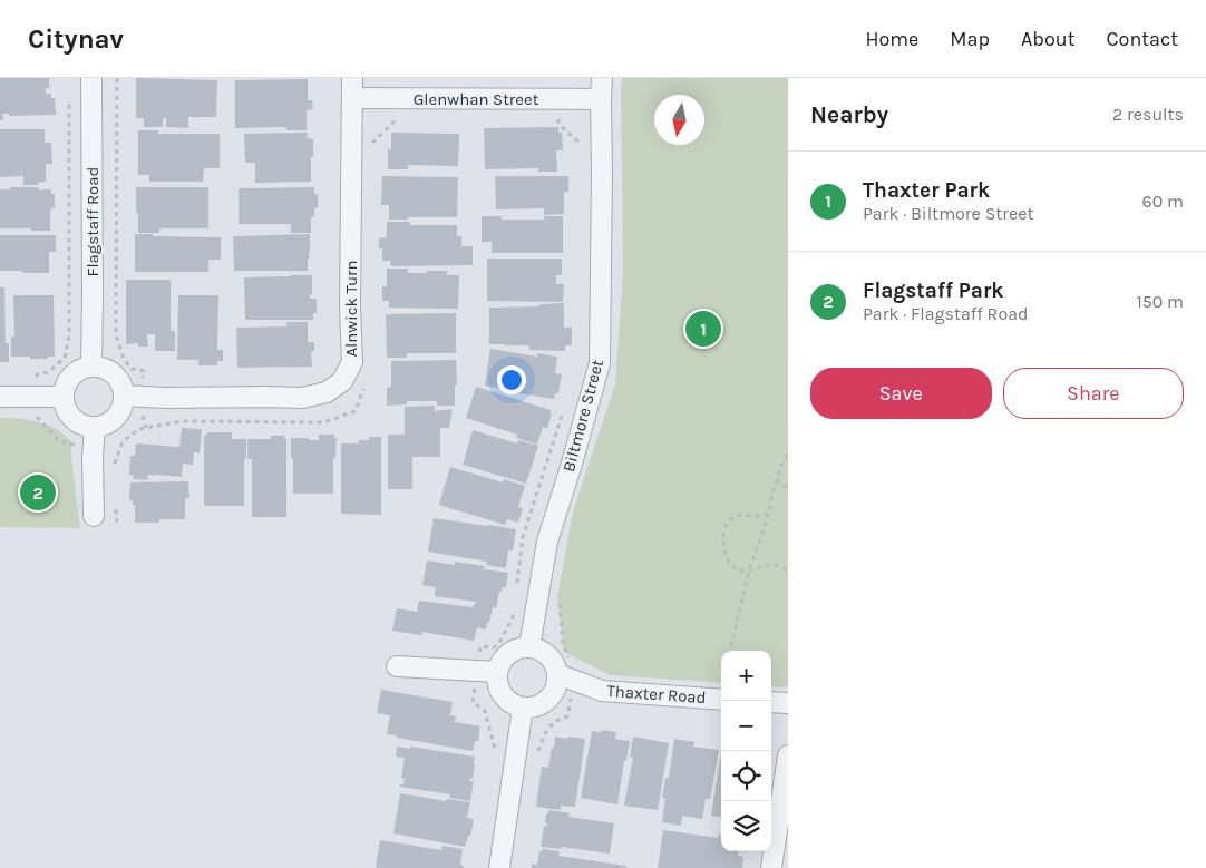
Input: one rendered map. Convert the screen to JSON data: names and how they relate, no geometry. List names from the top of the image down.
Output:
{
  "streets": {
    "street": [
      "Glenwhan Street",
      "Flagstaff Road",
      "Alnwick Turn",
      "Biltmore Street",
      "Thaxter Road"
    ]
  },
  "crossings": [
    ["Glenwhan Street", "Alnwick Turn"],
    ["Glenwhan Street", "Biltmore Street"],
    ["Flagstaff Road", "Alnwick Turn"],
    ["Biltmore Street", "Thaxter Road"]
  ],
  "north": "bottom",
  "page": {
    "header": "Citynav",
    "nav": [
      "Home",
      "Map",
      "About",
      "Contact"
    ],
    "heading": ["Nearby", "2 results"],
    "list": [
      {
        "mark": "1",
        "name": "Thaxter Park",
        "note": "Park · Biltmore Street",
        "value": "60 m"
      },
      {
        "mark": "2",
        "name": "Flagstaff Park",
        "note": "Park · Flagstaff Road",
        "value": "150 m"
      }
    ],
    "pins": ["1", "2"],
    "buttons": ["Save", "Share"],
    "map_buttons": ["+", "−"]
  }
}
